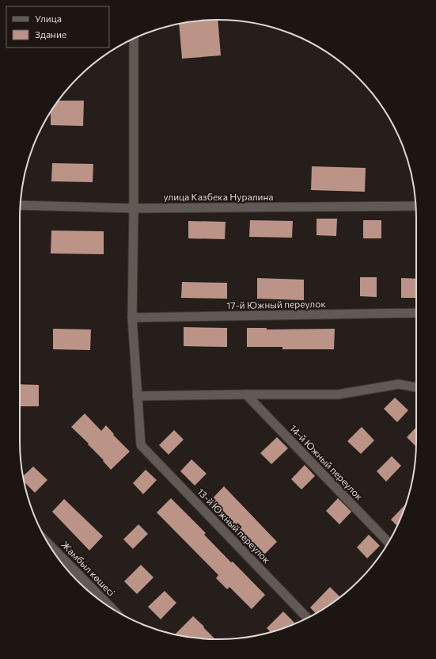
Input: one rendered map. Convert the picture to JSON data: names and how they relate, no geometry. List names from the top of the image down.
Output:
{
  "streets": {
    "street": [
      "улица Казбека Нуралина",
      "17-й Южный переулок",
      "14-й Южный переулок",
      "13-й Южный переулок",
      "Жамбыл көшесі"
    ]
  },
  "legend": ["Улица", "Здание"]
}
